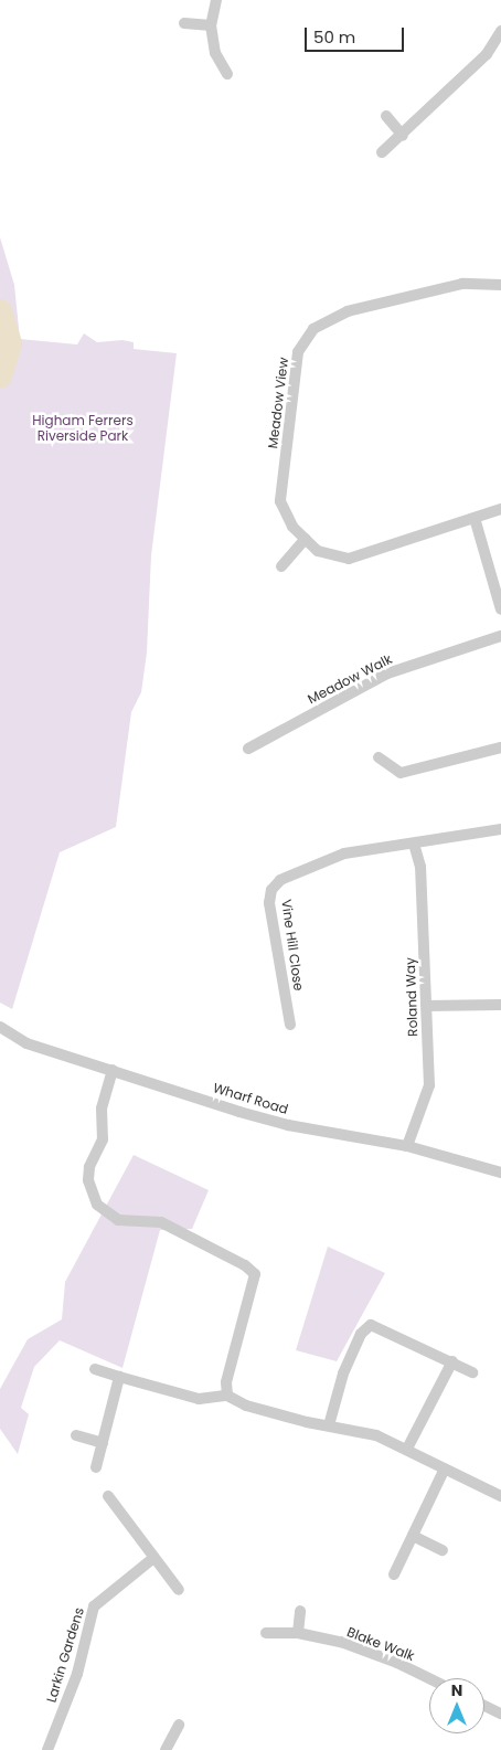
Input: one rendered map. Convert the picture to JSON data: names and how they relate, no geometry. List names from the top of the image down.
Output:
{
  "streets": {
    "street": [
      "Meadow View",
      "Meadow Walk",
      "Vine Hill Close",
      "Roland Way",
      "Wharf Road",
      "Blake Walk",
      "Larkin Gardens"
    ]
  },
  "crossings": [
    ["Vine Hill Close", "Roland Way"],
    ["Roland Way", "Wharf Road"]
  ],
  "parks": ["Higham Ferrers Riverside Park"],
  "scale_bar": "50 m",
  "north": "top"
}
